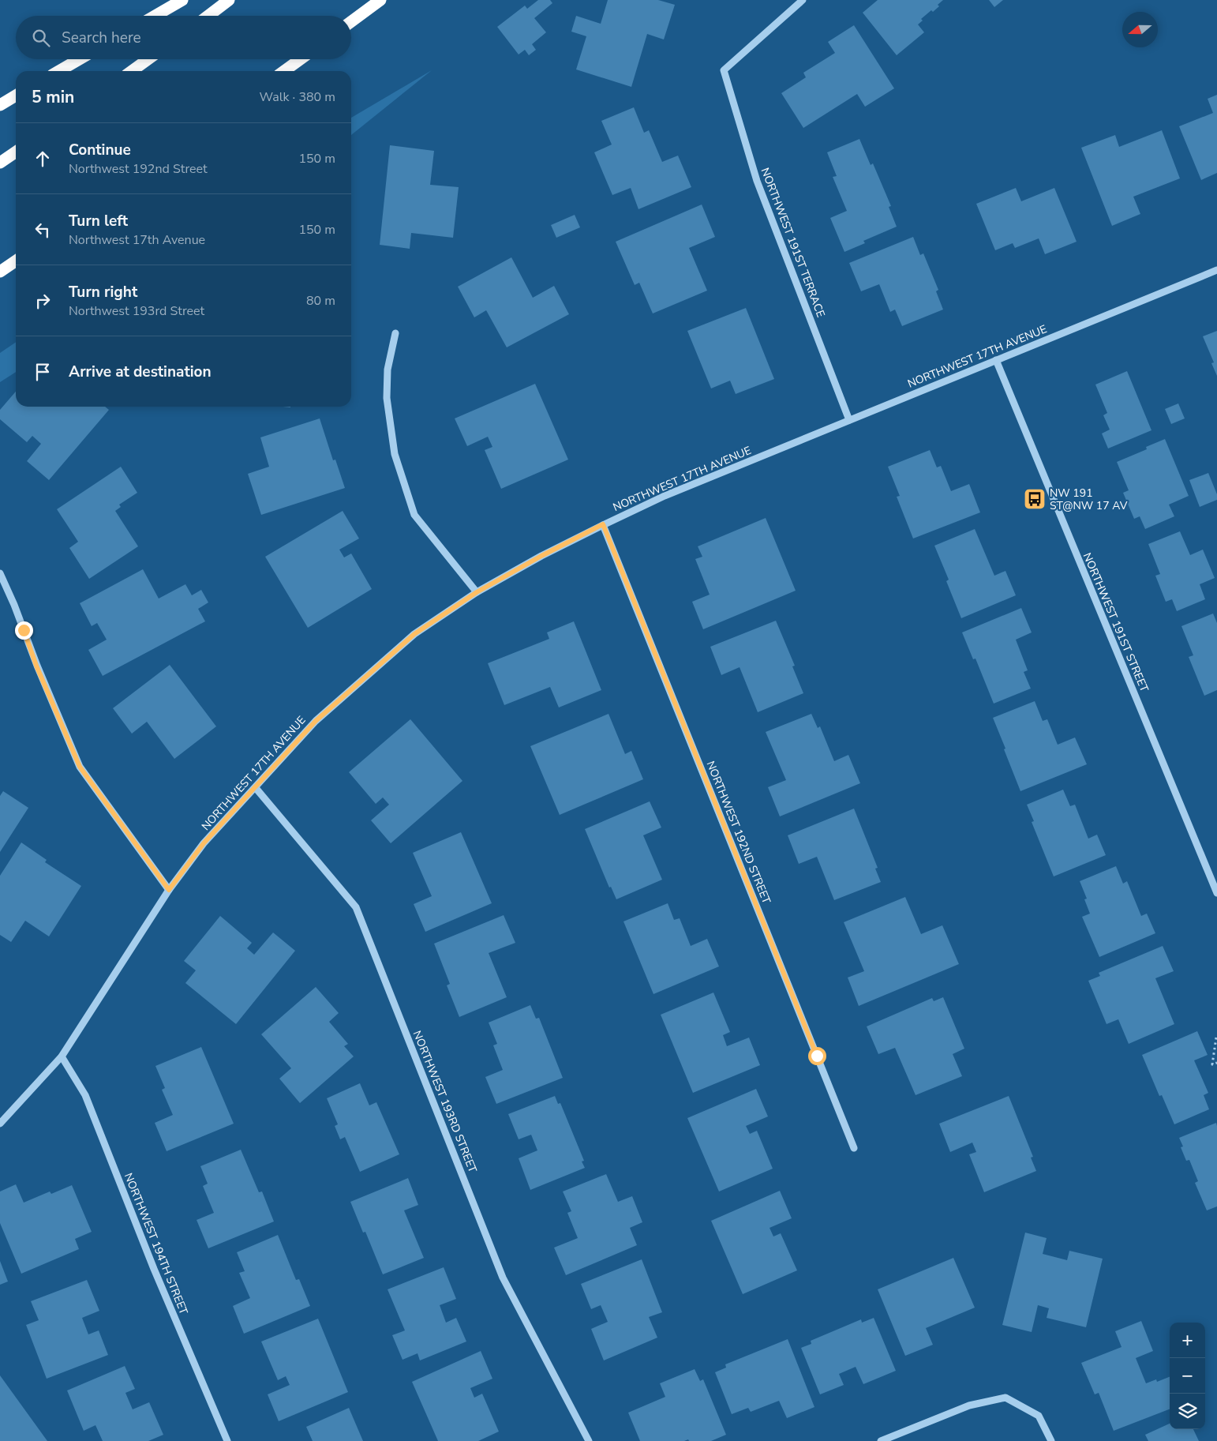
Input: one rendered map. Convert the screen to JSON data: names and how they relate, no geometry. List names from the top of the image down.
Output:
{
  "streets": {
    "street": [
      "NORTHWEST 191ST TERRACE",
      "NORTHWEST 17TH AVENUE",
      "NORTHWEST 191ST STREET",
      "NORTHWEST 192ND STREET",
      "NORTHWEST 193RD STREET",
      "NORTHWEST 194TH STREET"
    ]
  },
  "crossings": [
    ["NORTHWEST 191ST TERRACE", "NORTHWEST 17TH AVENUE"],
    ["NORTHWEST 17TH AVENUE", "NORTHWEST 191ST STREET"],
    ["NORTHWEST 17TH AVENUE", "NORTHWEST 192ND STREET"],
    ["NORTHWEST 17TH AVENUE", "NORTHWEST 193RD STREET"],
    ["NORTHWEST 17TH AVENUE", "NORTHWEST 194TH STREET"]
  ],
  "places": {
    "bus stop": ["NW 191 ST@NW 17 AV"]
  },
  "north": "left",
  "page": {
    "search": "Search here",
    "heading": ["5 min", "Walk · 380 m"],
    "list": [
      ["Continue", "Northwest 192nd Street", "150 m"],
      ["Turn left", "Northwest 17th Avenue", "150 m"],
      ["Turn right", "Northwest 193rd Street", "80 m"],
      "Arrive at destination"
    ],
    "map_buttons": ["+", "−"]
  }
}
